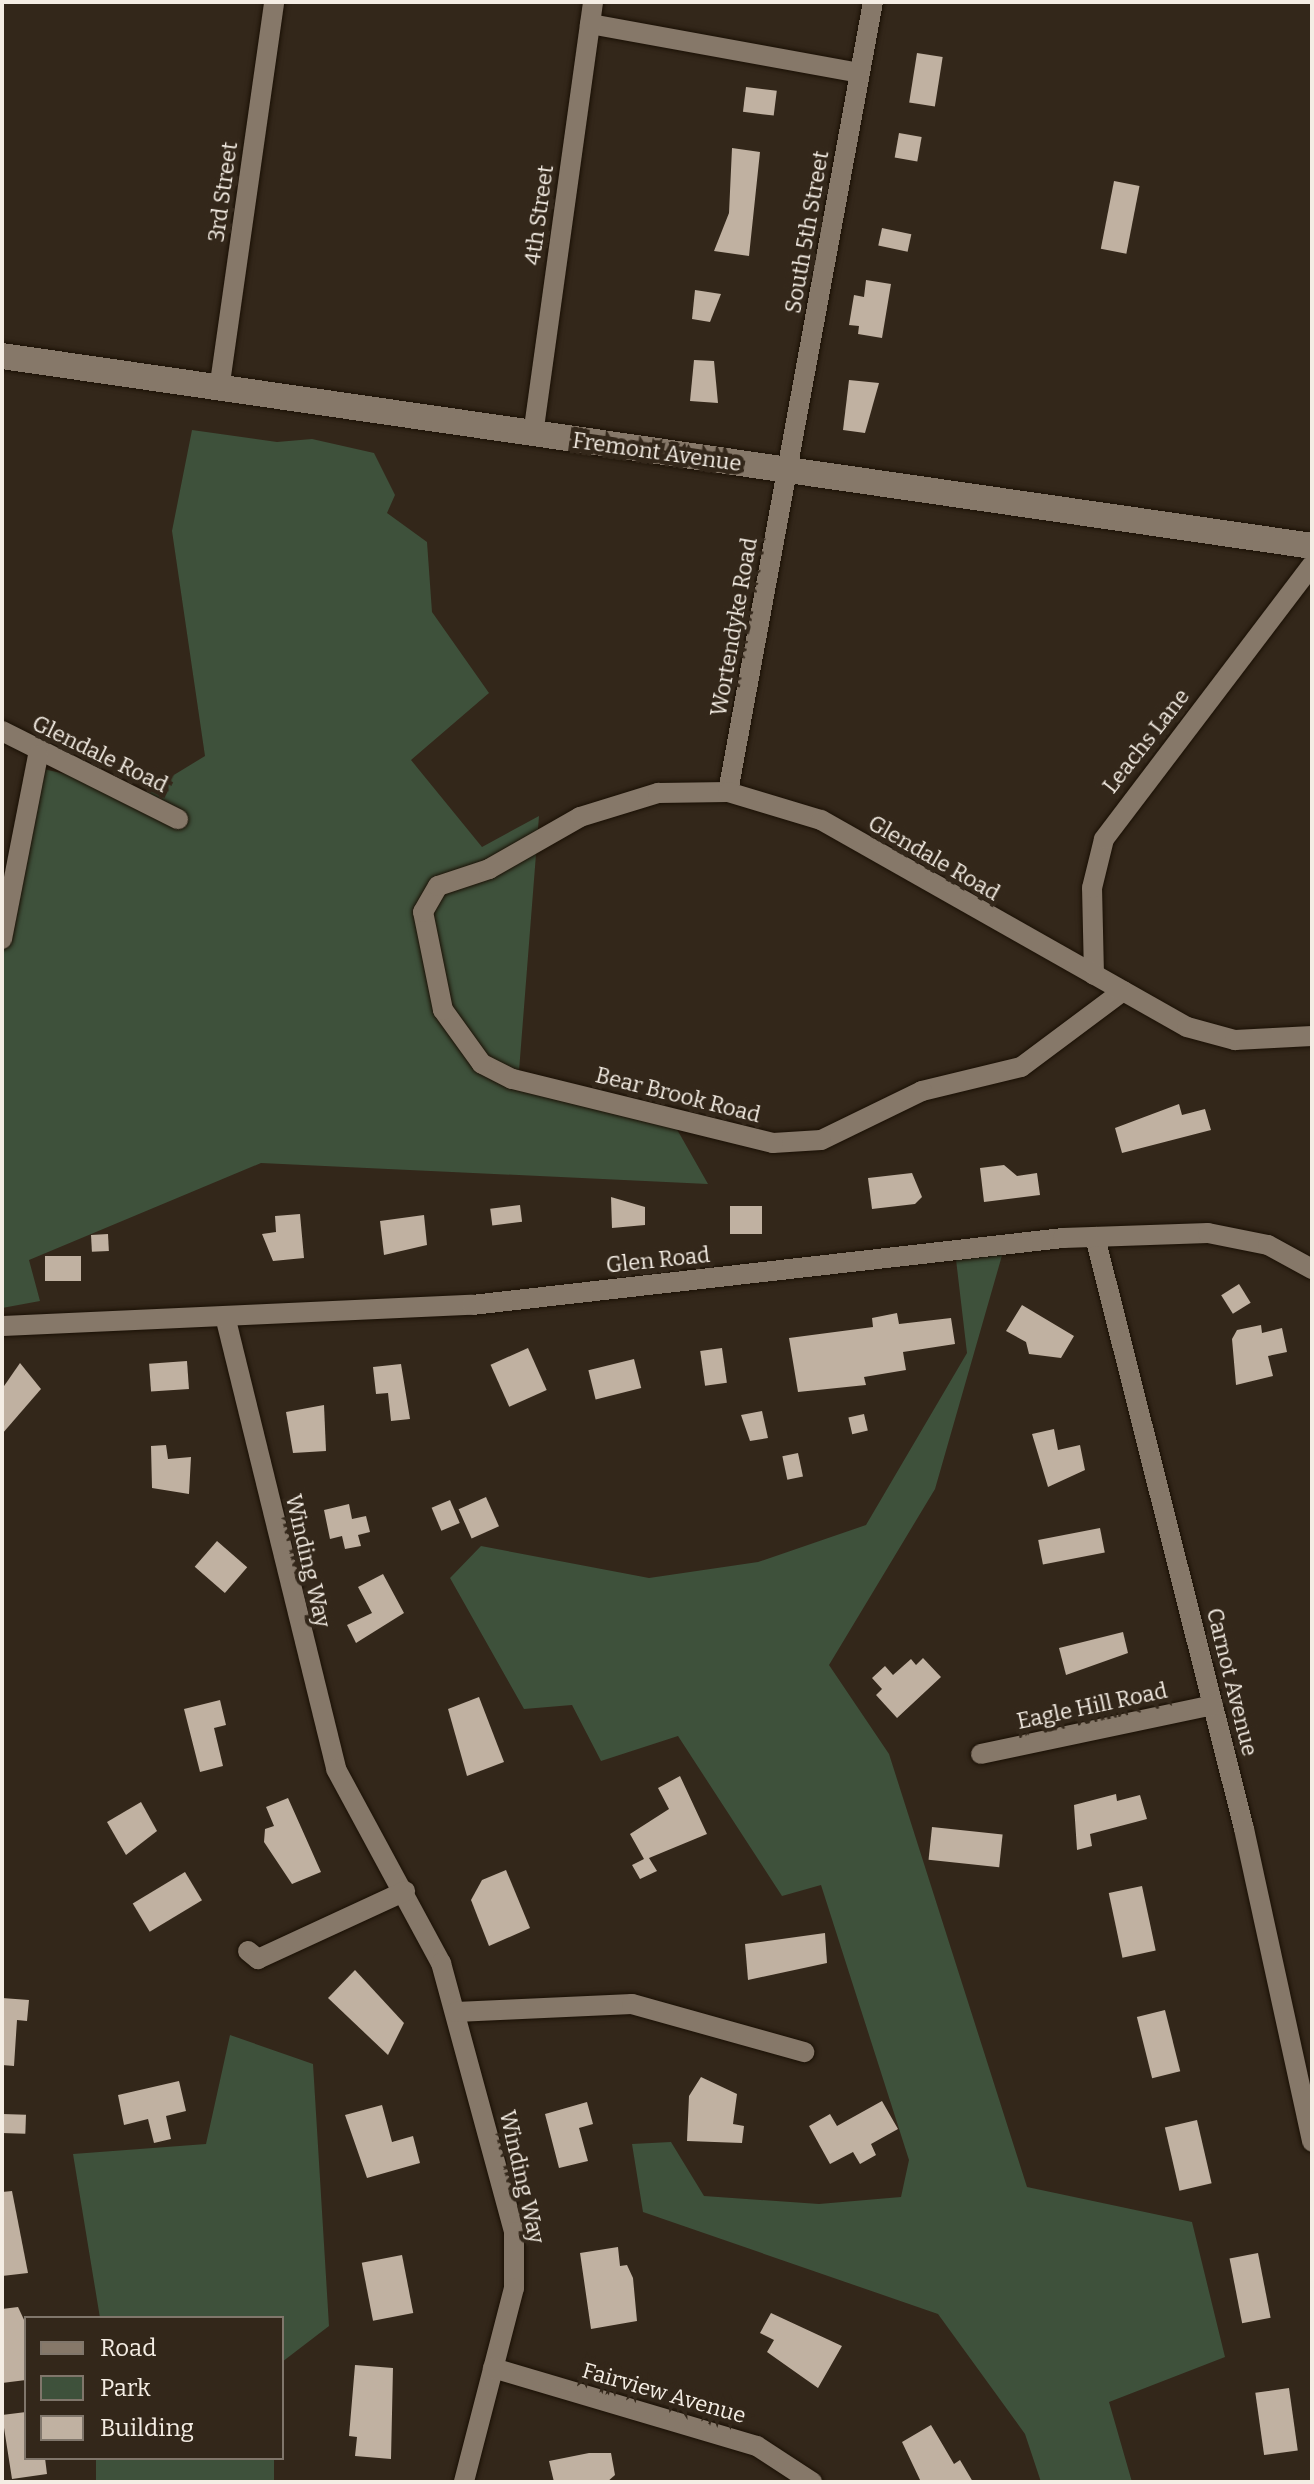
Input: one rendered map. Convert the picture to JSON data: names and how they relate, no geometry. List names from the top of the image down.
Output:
{
  "streets": {
    "street": [
      "3rd Street",
      "4th Street",
      "South 5th Street",
      "Fremont Avenue",
      "Wortendyke Road",
      "Leachs Lane",
      "Glendale Road",
      "Bear Brook Road",
      "Glen Road",
      "Winding Way",
      "Carnot Avenue",
      "Eagle Hill Road",
      "Fairview Avenue"
    ]
  },
  "crossings": [
    ["3rd Street", "Fremont Avenue"],
    ["4th Street", "Fremont Avenue"],
    ["South 5th Street", "Fremont Avenue"],
    ["South 5th Street", "Wortendyke Road"],
    ["Fremont Avenue", "Wortendyke Road"],
    ["Wortendyke Road", "Glendale Road"],
    ["Leachs Lane", "Glendale Road"],
    ["Glendale Road", "Bear Brook Road"],
    ["Glen Road", "Winding Way"],
    ["Glen Road", "Carnot Avenue"],
    ["Winding Way", "Fairview Avenue"],
    ["Carnot Avenue", "Eagle Hill Road"]
  ],
  "legend": ["Road", "Park", "Building"]
}
